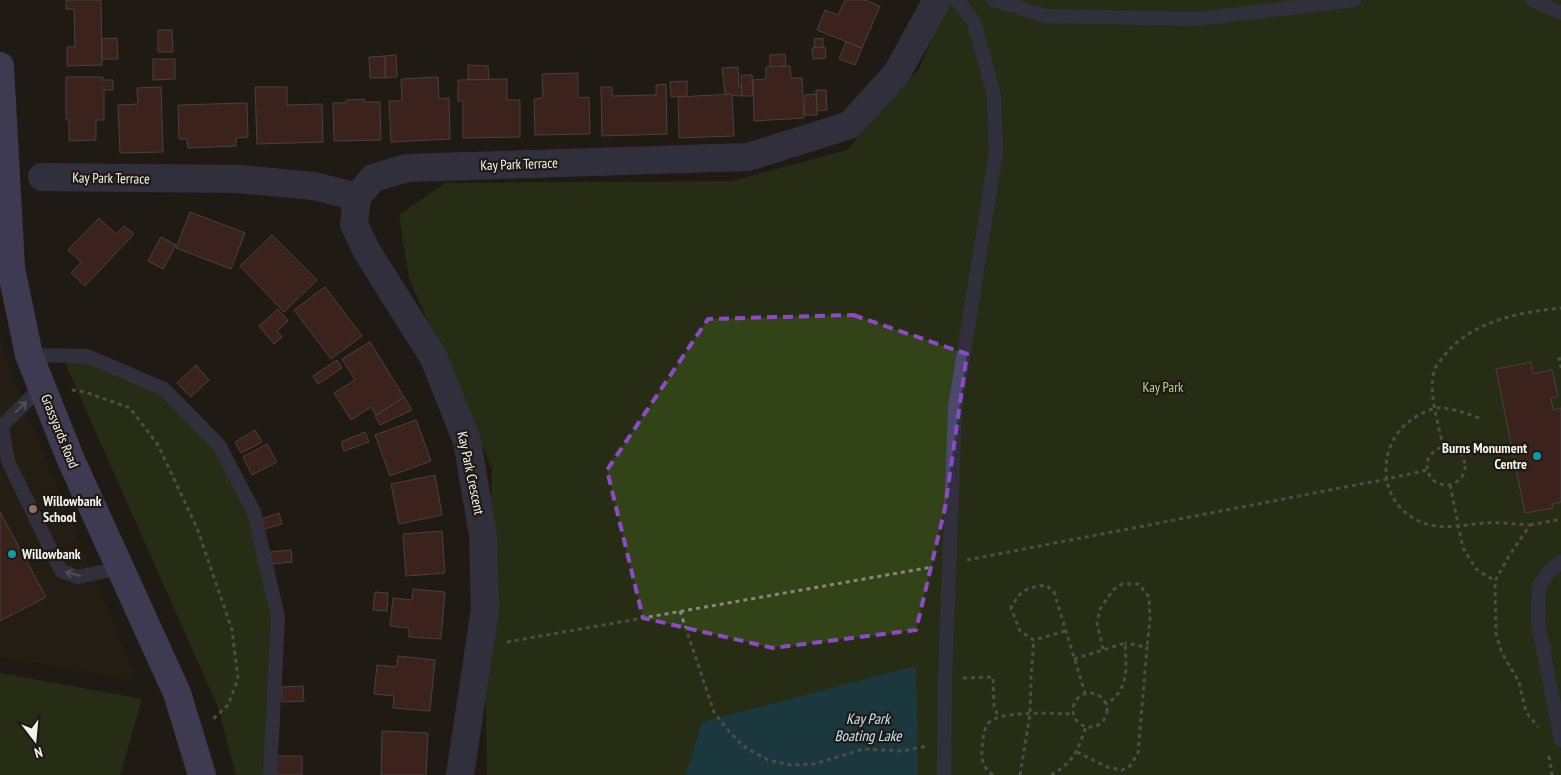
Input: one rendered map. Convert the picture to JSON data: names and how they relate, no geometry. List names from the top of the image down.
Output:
{
  "streets": {
    "street": ["Kay Park Terrace", "Grassyards Road", "Kay Park Crescent"]
  },
  "crossings": [
    ["Kay Park Terrace", "Kay Park Crescent"]
  ],
  "water": ["Kay Park Boating Lake"],
  "parks": ["Kay Park"],
  "places": ["Burns Monument Centre", "Willowbank School", "Willowbank"],
  "north": "bottom"
}
